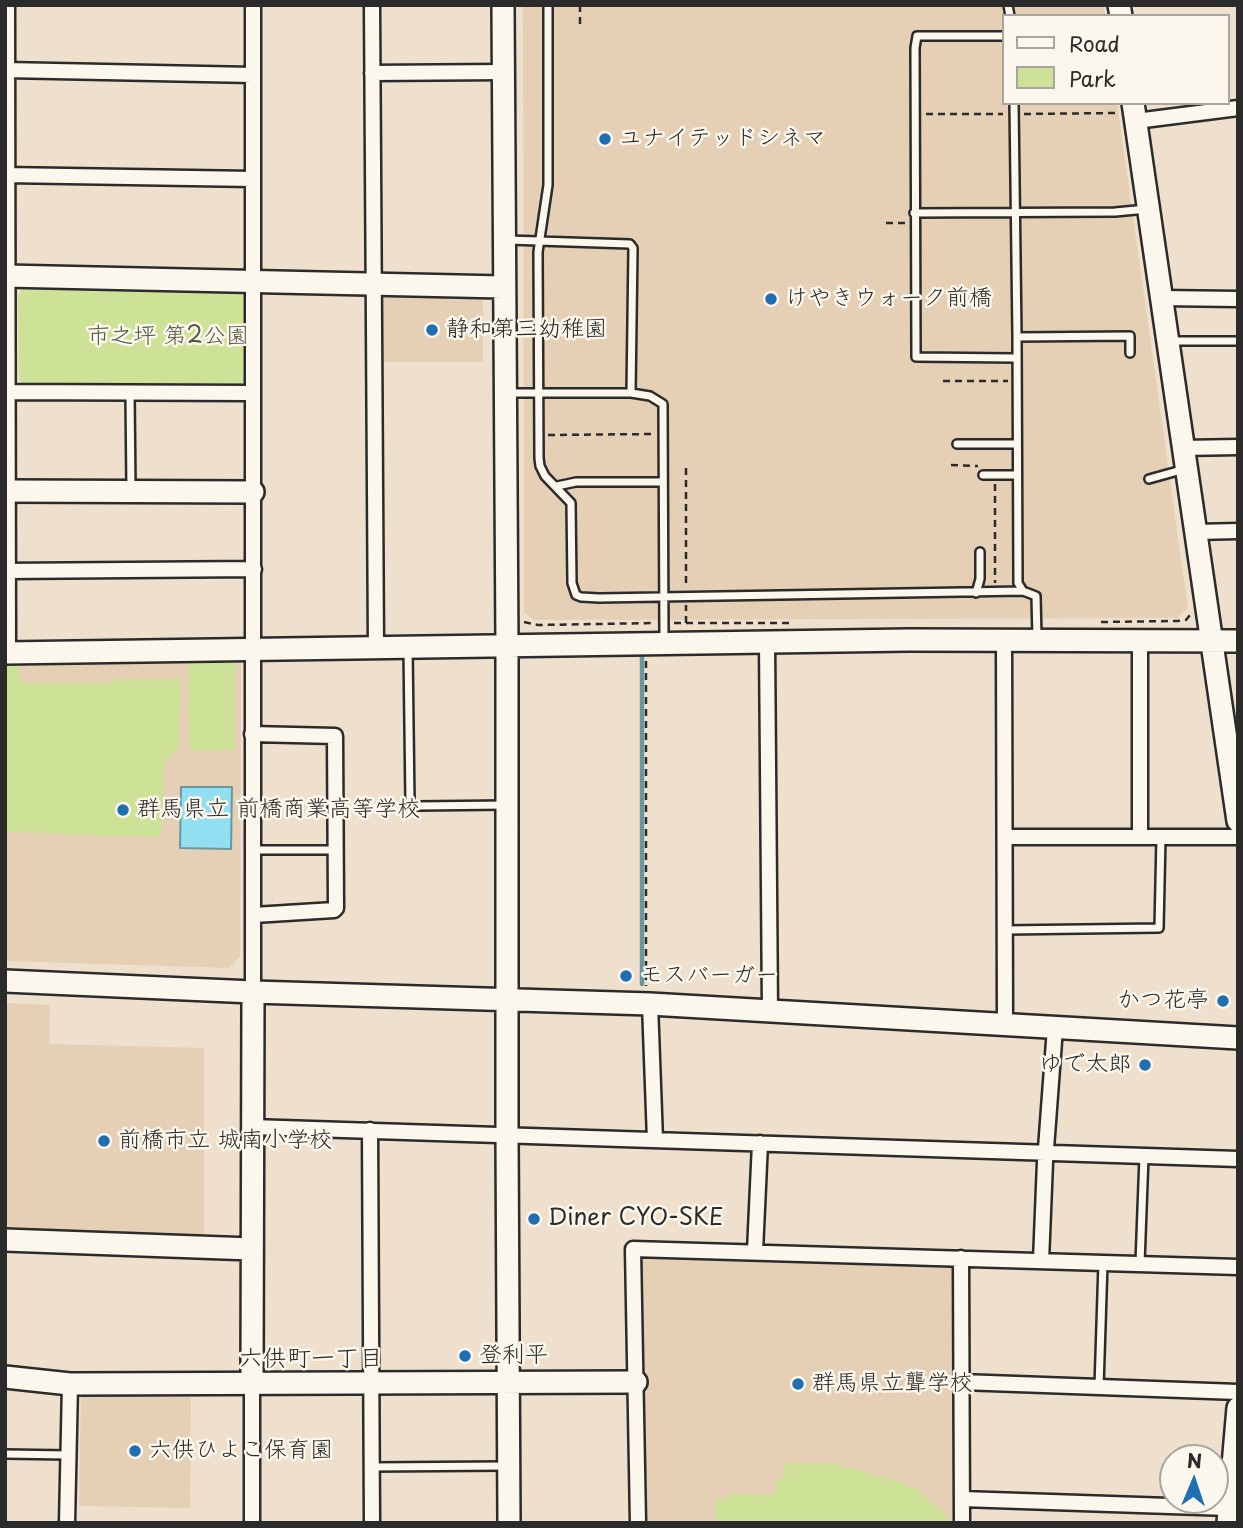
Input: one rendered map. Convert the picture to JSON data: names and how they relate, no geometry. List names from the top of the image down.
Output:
{
  "districts": ["六供町一丁目"],
  "parks": ["市之坪 第2公園"],
  "places": [
    "ユナイテッドシネマ",
    "けやきウォーク前橋",
    "静和第三幼稚園",
    "群馬県立 前橋商業高等学校",
    "モスバーガー",
    "かつ花亭",
    "ゆで太郎",
    "前橋市立 城南小学校",
    "Diner CYO-SKE",
    "登利平",
    "群馬県立聾学校",
    "六供ひよこ保育園"
  ],
  "legend": ["Road", "Park"],
  "north": "top"
}
